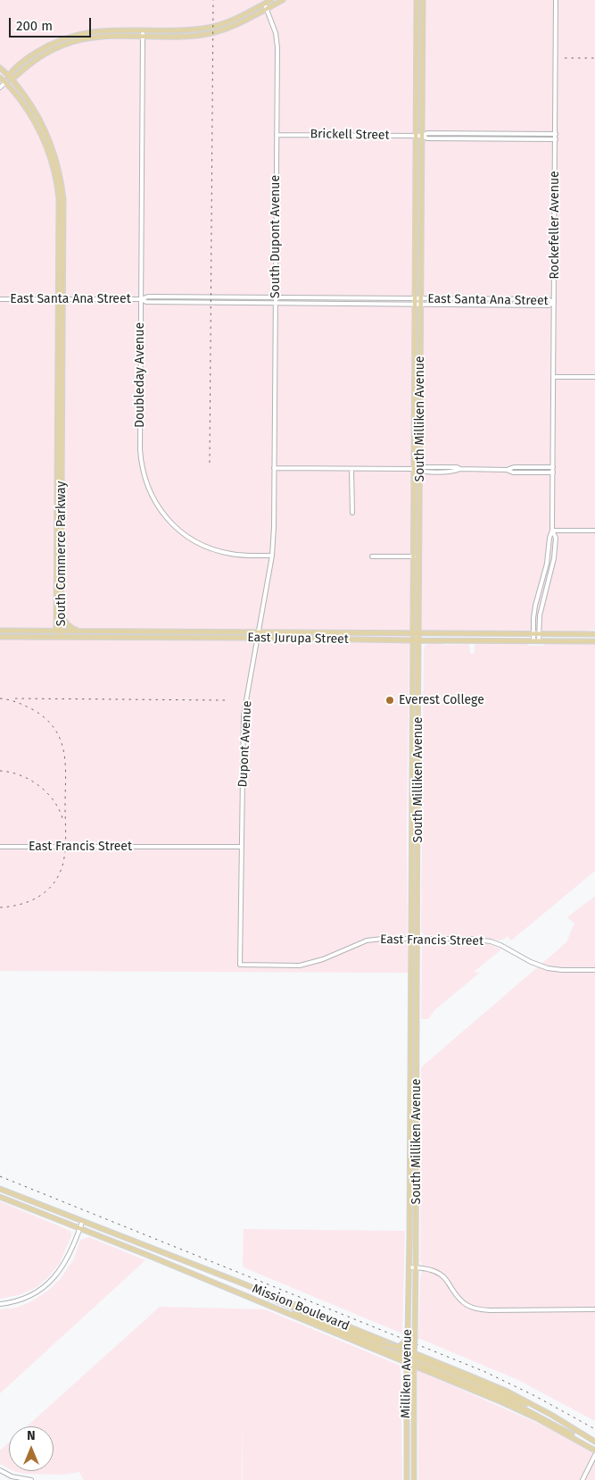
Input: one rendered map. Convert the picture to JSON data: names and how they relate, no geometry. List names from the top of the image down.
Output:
{
  "streets": {
    "main road": [
      "South Milliken Avenue",
      "South Commerce Parkway",
      "East Jurupa Street",
      "Mission Boulevard",
      "Milliken Avenue"
    ],
    "street": [
      "Brickell Street",
      "Rockefeller Avenue",
      "South Dupont Avenue",
      "East Santa Ana Street",
      "Doubleday Avenue",
      "Dupont Avenue",
      "East Francis Street"
    ]
  },
  "crossings": [
    ["Brickell Street", "Rockefeller Avenue"],
    ["Brickell Street", "South Dupont Avenue"],
    ["Brickell Street", "South Milliken Avenue"],
    ["Rockefeller Avenue", "East Santa Ana Street"],
    ["Rockefeller Avenue", "East Jurupa Street"],
    ["South Dupont Avenue", "East Santa Ana Street"],
    ["South Dupont Avenue", "Dupont Avenue"],
    ["East Santa Ana Street", "Doubleday Avenue"],
    ["East Santa Ana Street", "South Milliken Avenue"],
    ["East Santa Ana Street", "South Commerce Parkway"],
    ["Doubleday Avenue", "Dupont Avenue"],
    ["South Milliken Avenue", "East Jurupa Street"],
    ["South Milliken Avenue", "East Francis Street"],
    ["South Milliken Avenue", "Milliken Avenue"],
    ["South Commerce Parkway", "East Jurupa Street"],
    ["East Jurupa Street", "Dupont Avenue"],
    ["Dupont Avenue", "East Francis Street"]
  ],
  "places": ["Everest College"],
  "scale_bar": "200 m",
  "north": "top"
}
